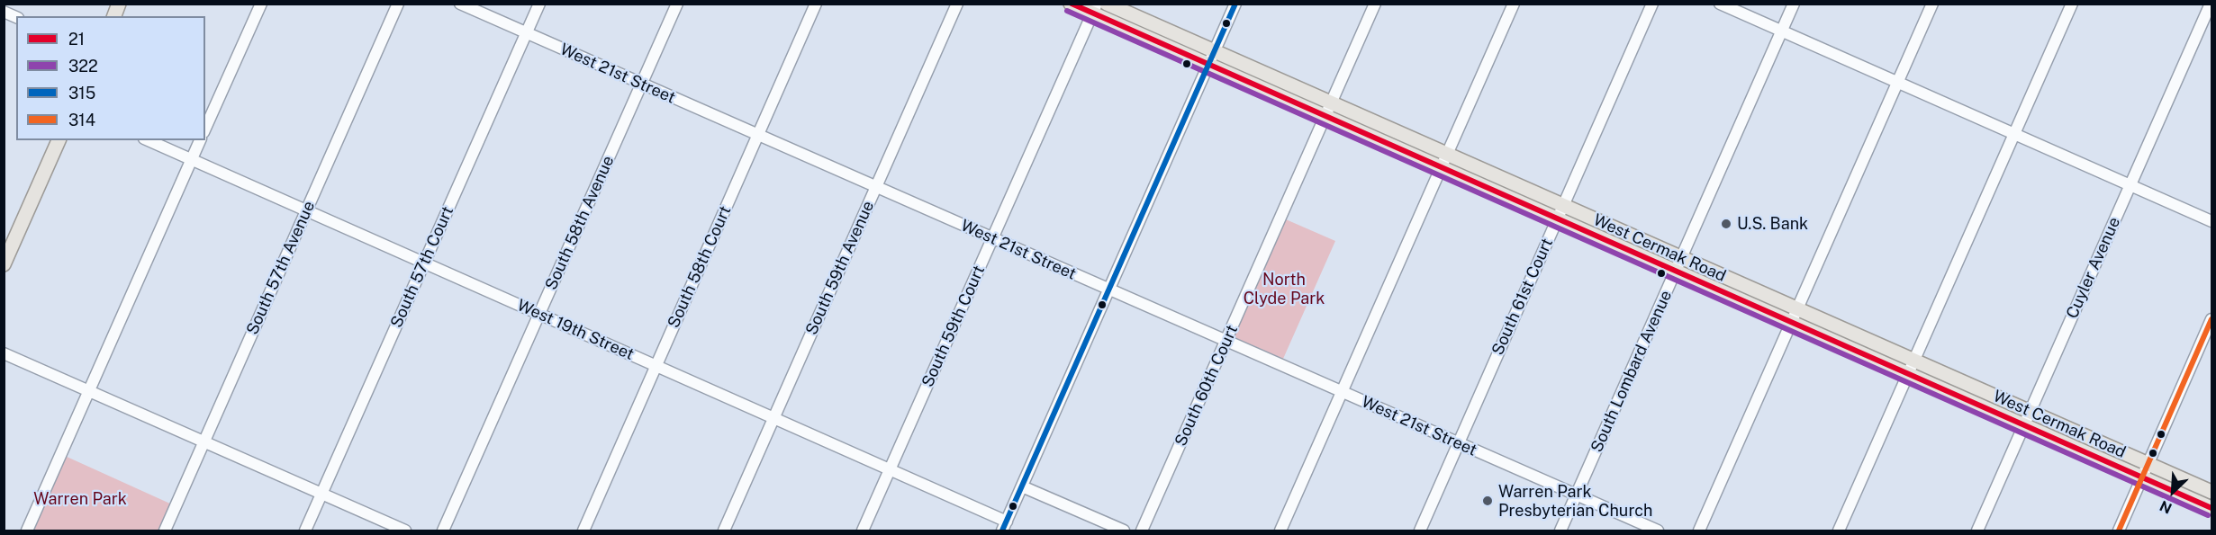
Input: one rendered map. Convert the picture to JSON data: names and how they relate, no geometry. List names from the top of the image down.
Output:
{
  "streets": {
    "main road": ["West Cermak Road"],
    "street": [
      "West 21st Street",
      "South 58th Avenue",
      "South 57th Court",
      "South 58th Court",
      "South 57th Avenue",
      "South 59th Avenue",
      "Cuyler Avenue",
      "South 61st Court",
      "South 59th Court",
      "West 19th Street",
      "South Lombard Avenue",
      "South 60th Court"
    ]
  },
  "crossings": [
    ["West 21st Street", "South 58th Avenue"],
    ["West 21st Street", "South 57th Court"],
    ["West 21st Street", "South 58th Court"],
    ["West 21st Street", "South 59th Avenue"],
    ["West 21st Street", "South 61st Court"],
    ["West 21st Street", "South 59th Court"],
    ["West 21st Street", "South Lombard Avenue"],
    ["West 21st Street", "South 60th Court"],
    ["South 58th Avenue", "West 19th Street"],
    ["West Cermak Road", "Cuyler Avenue"],
    ["West Cermak Road", "South 61st Court"],
    ["West Cermak Road", "South 59th Court"],
    ["West Cermak Road", "South Lombard Avenue"],
    ["West Cermak Road", "South 60th Court"],
    ["South 57th Court", "West 19th Street"],
    ["South 58th Court", "West 19th Street"],
    ["South 57th Avenue", "West 19th Street"],
    ["South 59th Avenue", "West 19th Street"],
    ["South 59th Court", "West 19th Street"]
  ],
  "parks": ["North Clyde Park", "Warren Park"],
  "places": ["U.S. Bank", "Warren Park Presbyterian Church"],
  "lines": [
    "transit line 21",
    "transit line 315",
    "transit line 322",
    "transit line 314"
  ],
  "legend": [
    "21",
    "322",
    "315",
    "314"
  ],
  "north": "bottom left"
}
